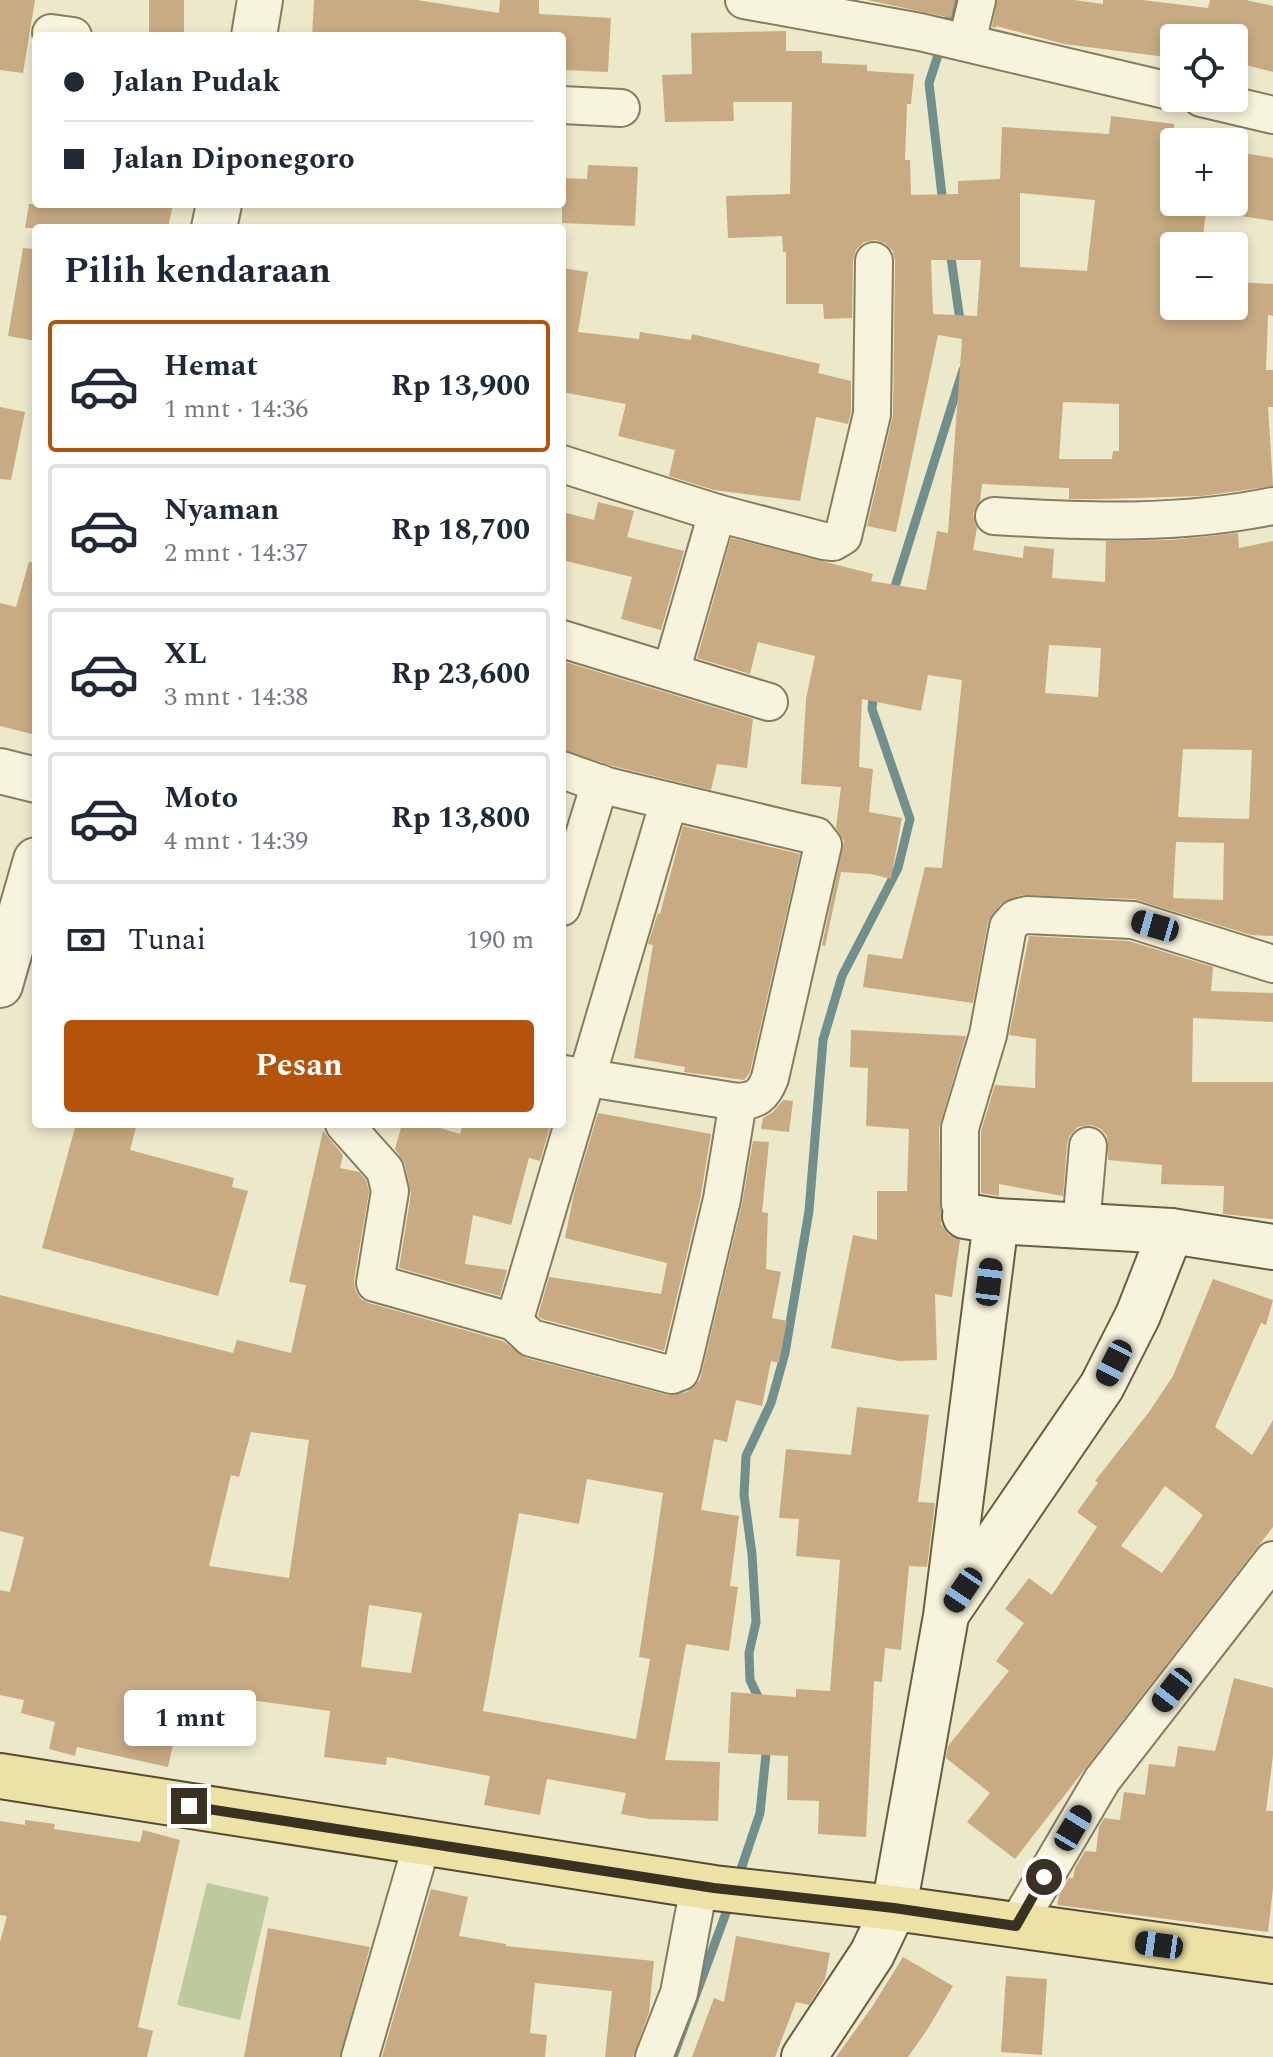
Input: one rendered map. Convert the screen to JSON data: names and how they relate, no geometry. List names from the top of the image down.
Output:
{
  "page": {
    "map_buttons": ["+", "−"],
    "banner": ["Jalan Pudak", "Jalan Diponegoro"],
    "heading": "Pilih kendaraan",
    "list": [
      {
        "name": "Hemat",
        "note": "1 mnt · 14:36",
        "value": "Rp 13,900"
      },
      {
        "name": "Nyaman",
        "note": "2 mnt · 14:37",
        "value": "Rp 18,700"
      },
      {
        "name": "XL",
        "note": "3 mnt · 14:38",
        "value": "Rp 23,600"
      },
      {
        "name": "Moto",
        "note": "4 mnt · 14:39",
        "value": "Rp 13,800"
      }
    ],
    "pay": ["Tunai", "190 m"],
    "buttons": "Pesan",
    "bubble": "1 mnt"
  }
}
